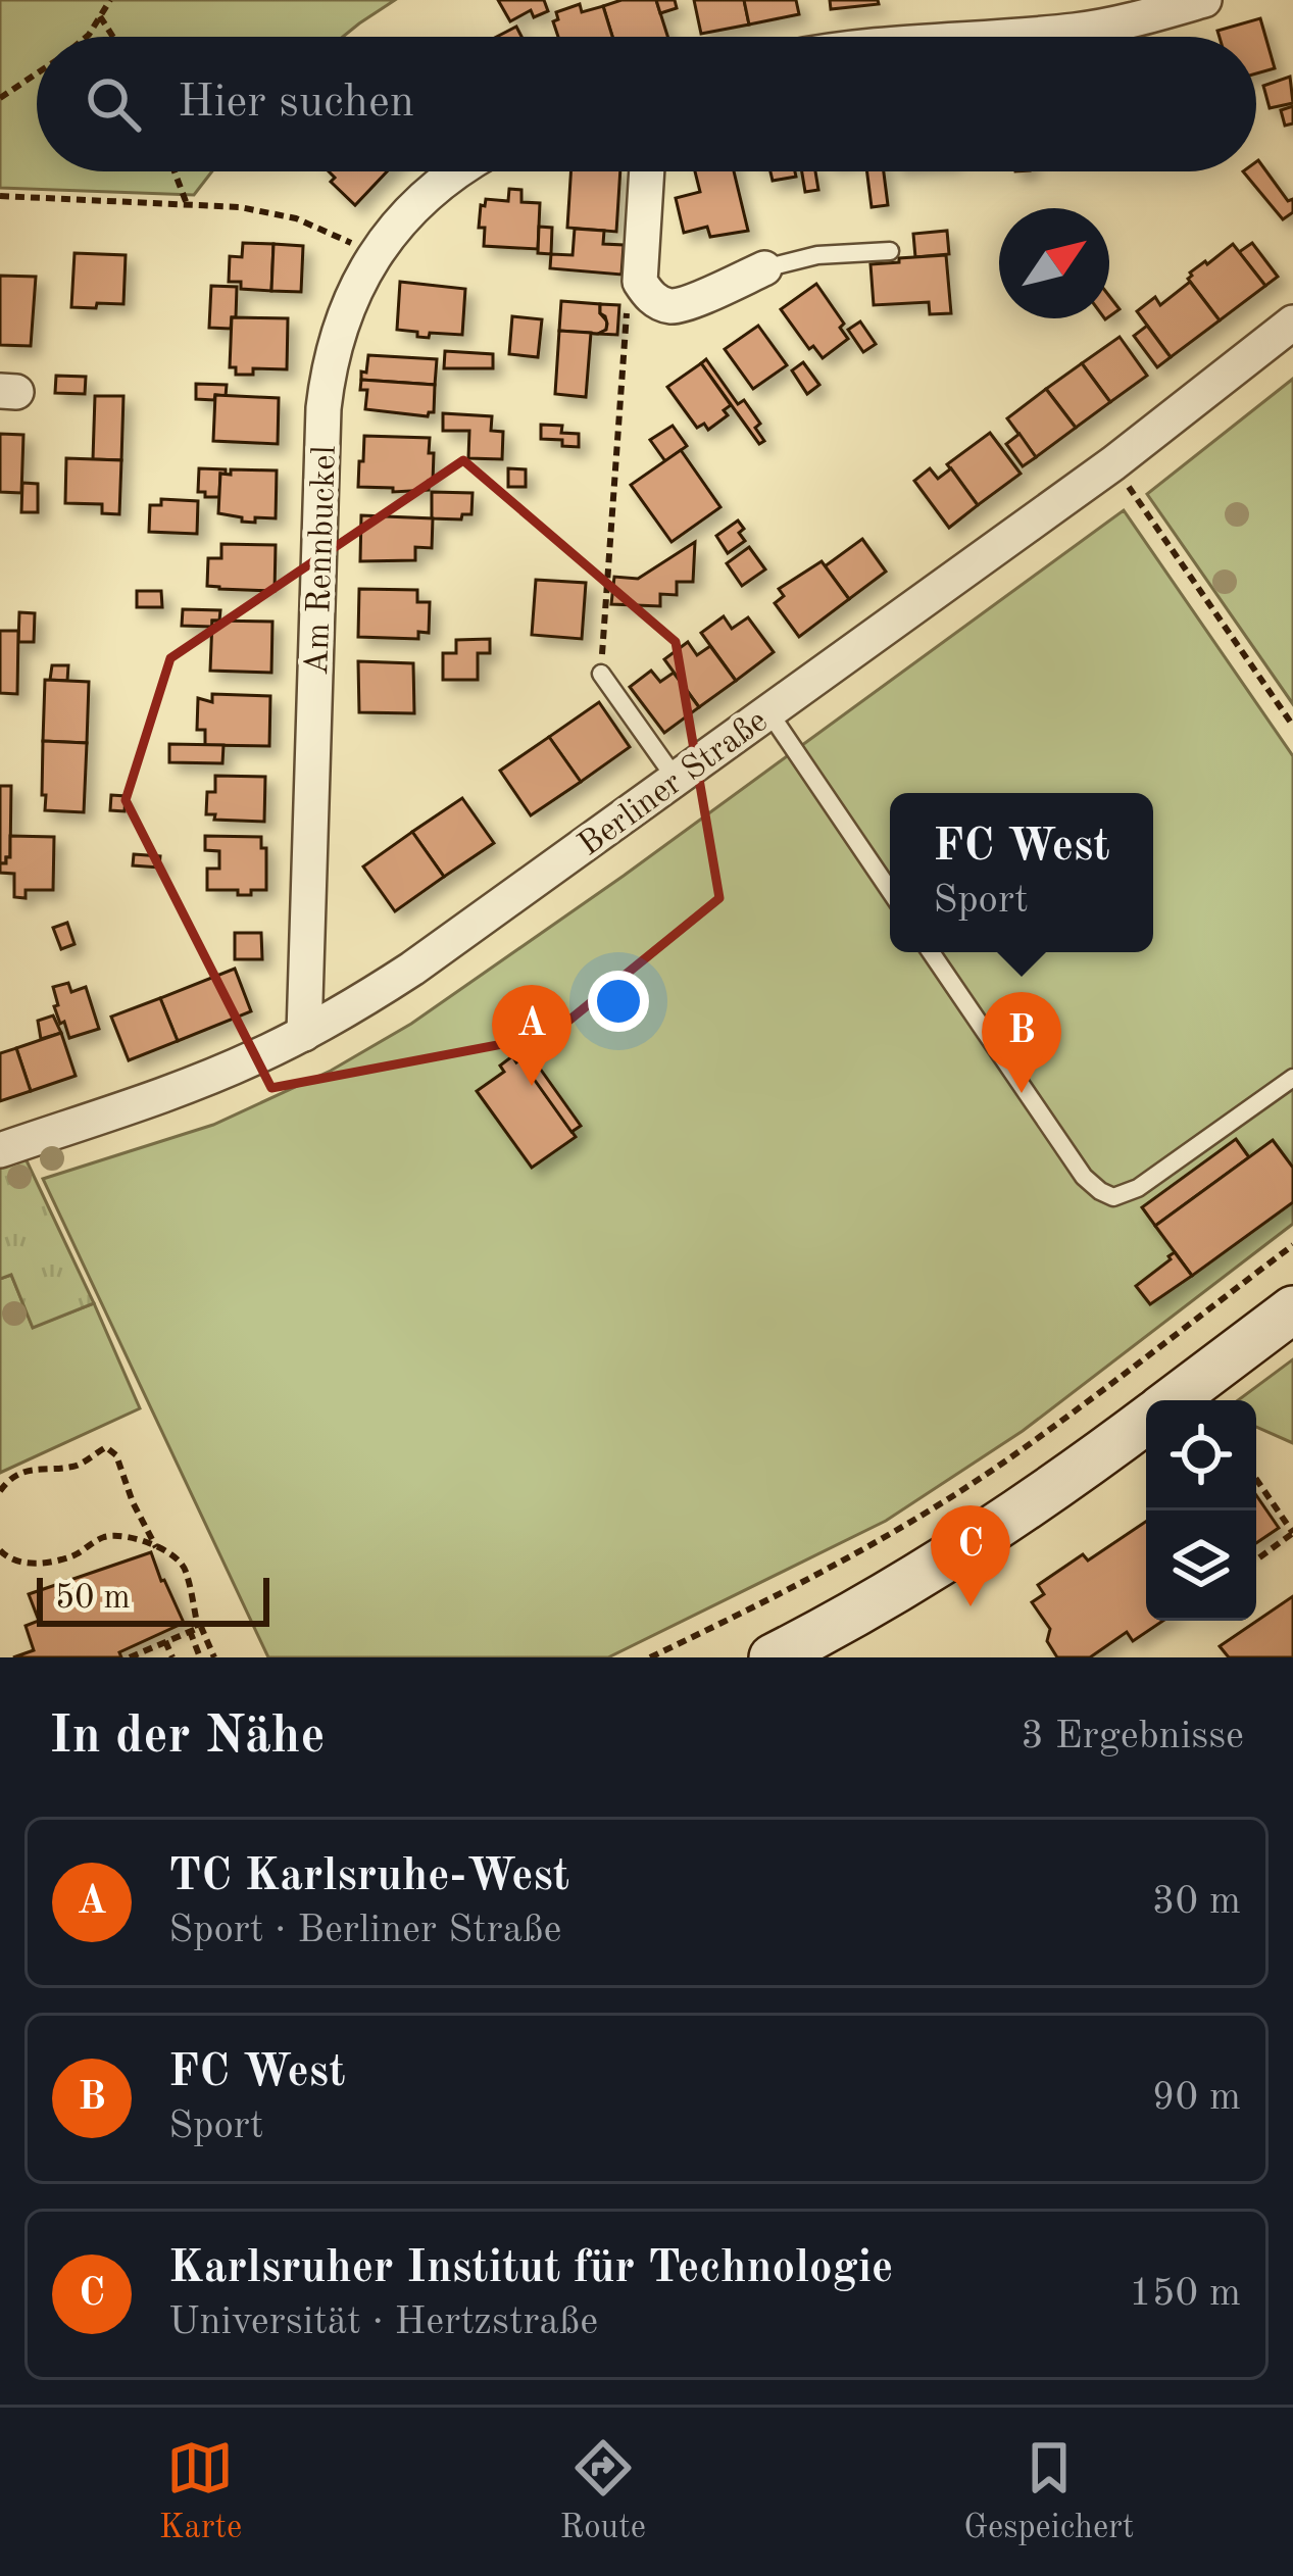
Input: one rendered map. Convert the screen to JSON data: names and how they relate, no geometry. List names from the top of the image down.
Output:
{
  "streets": {
    "street": ["Am Rennbuckel", "Berliner Straße"]
  },
  "crossings": [
    ["Am Rennbuckel", "Berliner Straße"]
  ],
  "scale_bar": "50 m",
  "north": "top right",
  "page": {
    "search": "Hier suchen",
    "popup": ["FC West", "Sport"],
    "pins": ["A", "B", "C"],
    "scale": "50 m",
    "heading": ["In der Nähe", "3 Ergebnisse"],
    "list": [
      {
        "mark": "A",
        "name": "TC Karlsruhe-West",
        "note": "Sport · Berliner Straße",
        "value": "30 m"
      },
      {
        "mark": "B",
        "name": "FC West",
        "note": "Sport",
        "value": "90 m"
      },
      {
        "mark": "C",
        "name": "Karlsruher Institut für Technologie",
        "note": "Universität · Hertzstraße",
        "value": "150 m"
      }
    ],
    "nav": ["Karte", "Route", "Gespeichert"]
  }
}
